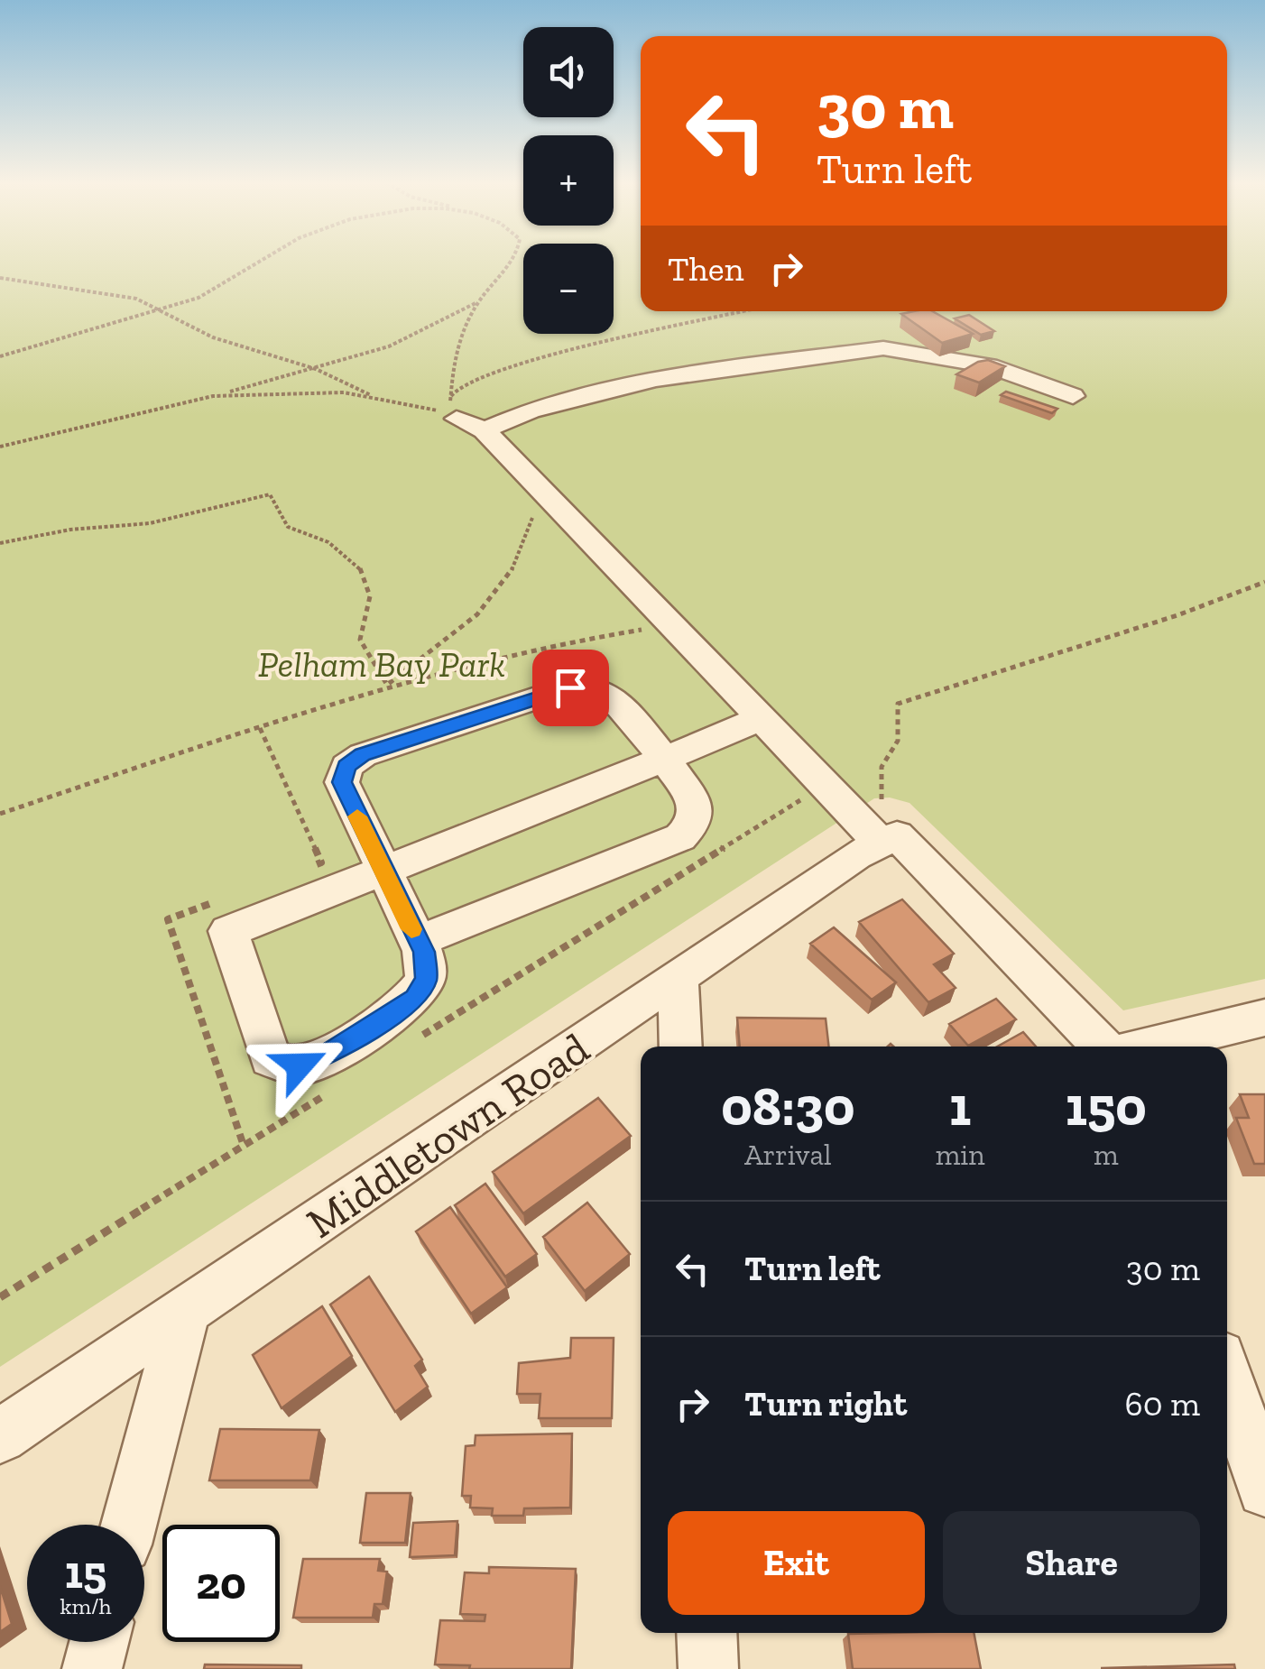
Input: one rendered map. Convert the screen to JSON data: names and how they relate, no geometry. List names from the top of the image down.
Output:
{
  "streets": {
    "street": ["Middletown Road"]
  },
  "parks": ["Pelham Bay Park"],
  "page": {
    "map_buttons": ["+", "−"],
    "turn": ["30 m", "Turn left"],
    "then": "Then",
    "eta": [
      "08:30",
      "Arrival",
      "1",
      "min",
      "150",
      "m"
    ],
    "list": [
      {
        "name": "Turn left",
        "value": "30 m"
      },
      {
        "name": "Turn right",
        "value": "60 m"
      }
    ],
    "buttons": ["Exit", "Share"],
    "speed": "15 km/h",
    "limit": "20"
  }
}
